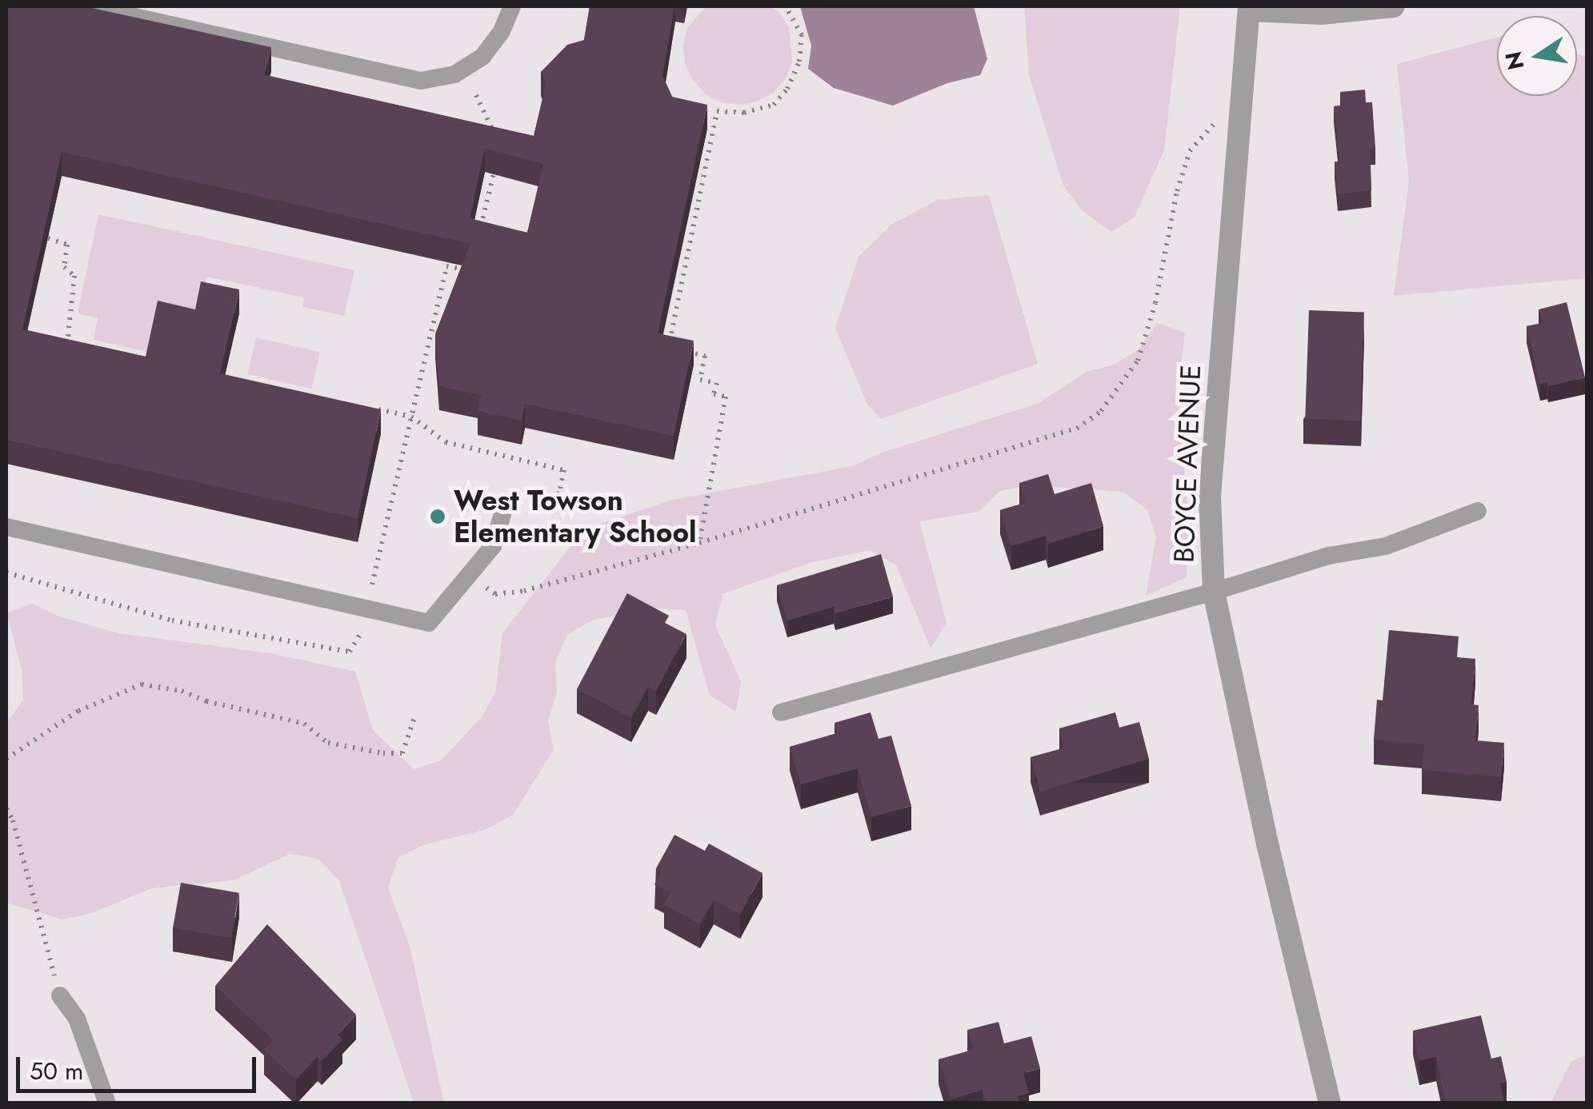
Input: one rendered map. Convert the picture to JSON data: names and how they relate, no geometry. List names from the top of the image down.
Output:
{
  "streets": {
    "street": ["BOYCE AVENUE"]
  },
  "places": ["West Towson Elementary School"],
  "scale_bar": "50 m",
  "north": "left"
}
